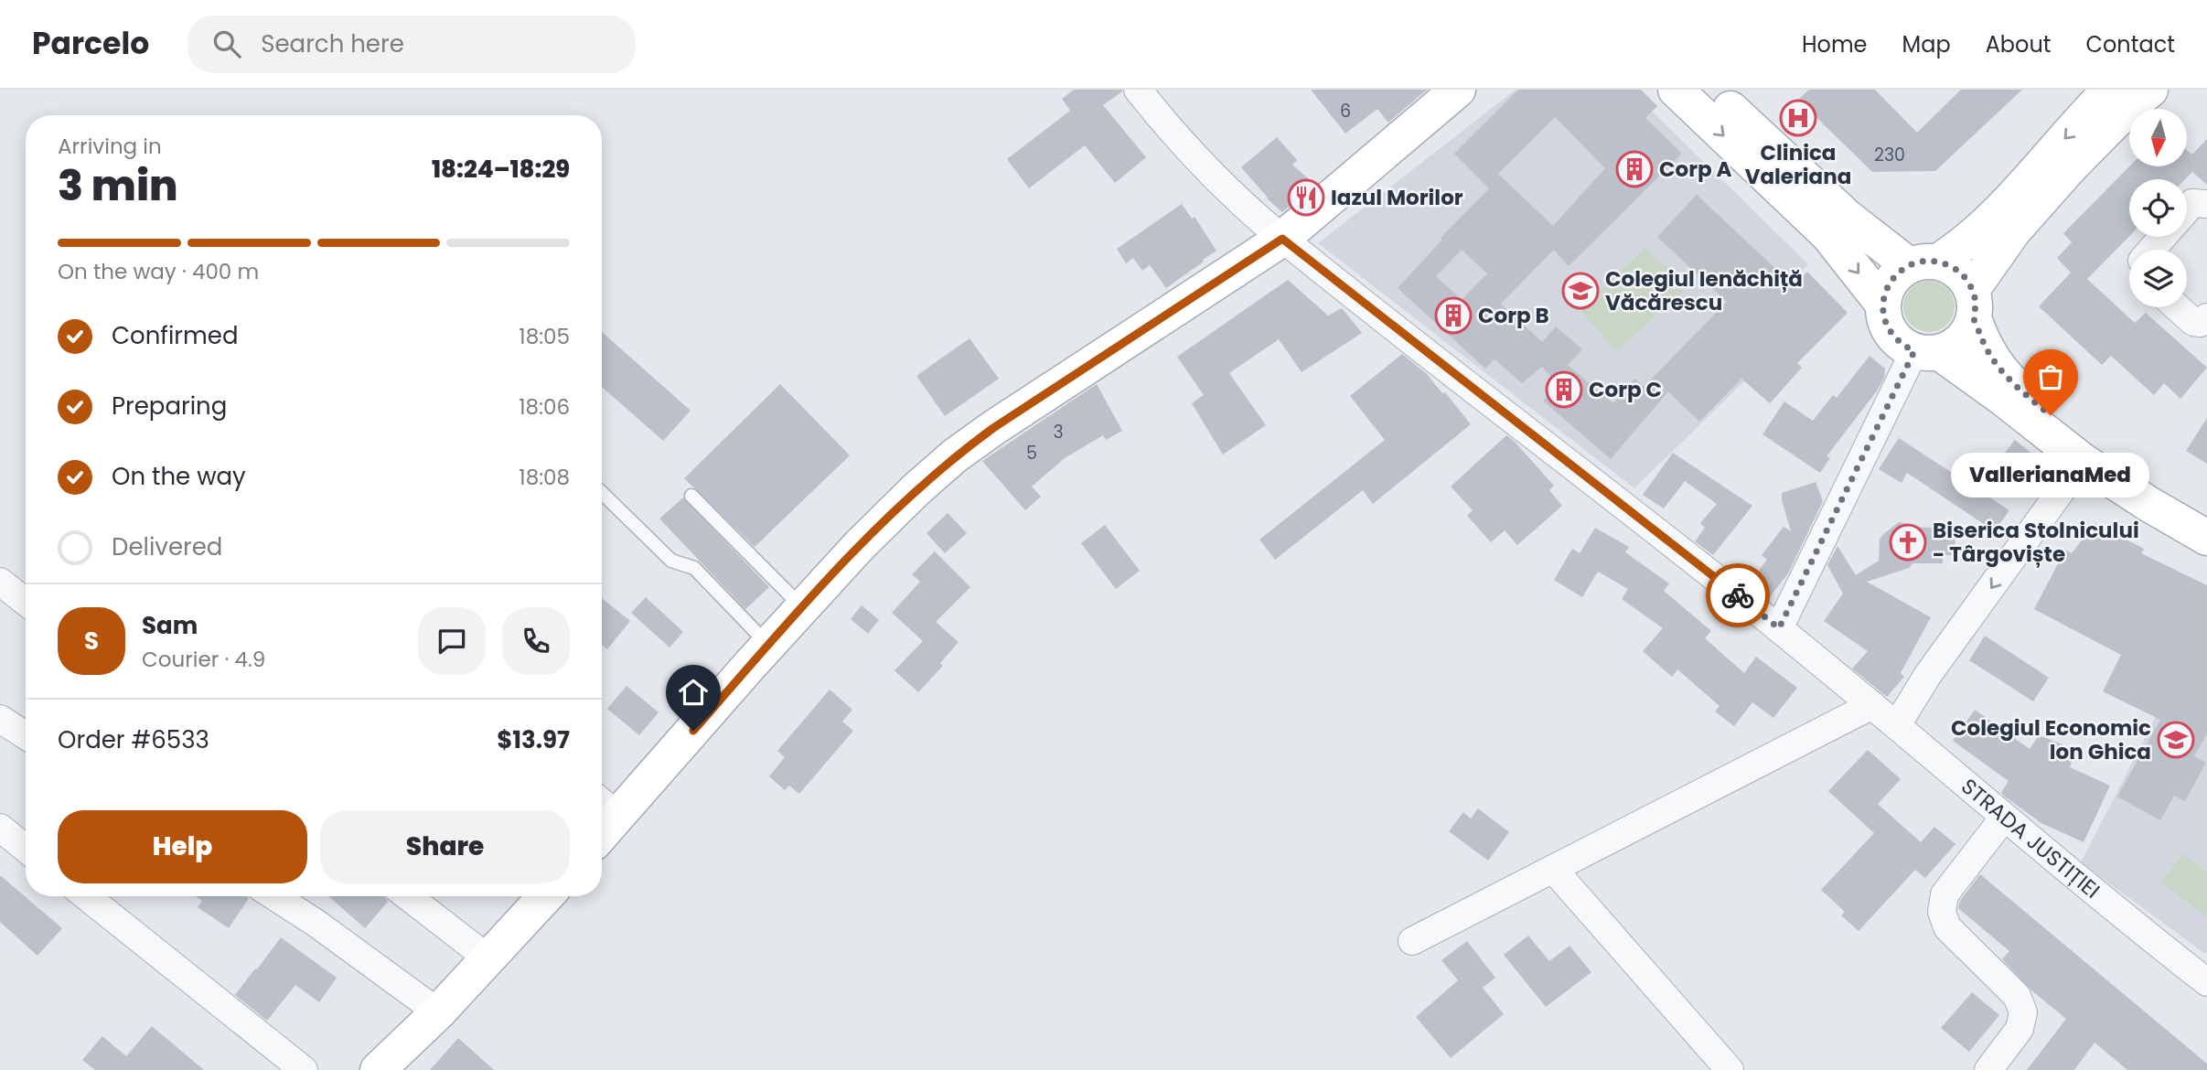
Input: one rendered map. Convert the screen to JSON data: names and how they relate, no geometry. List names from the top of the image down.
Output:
{
  "streets": {
    "street": ["STRADA JUSTIȚIEI"]
  },
  "places": {
    "hospital": ["Clinica Valeriana"],
    "building": ["Corp A", "Corp B", "Corp C"],
    "restaurant": ["Iazul Morilor"],
    "school or university": ["Colegiul Ienăchiță Văcărescu", "Colegiul Economic Ion Ghica"],
    "other": ["VallerianaMed"],
    "church": ["Biserica Stolnicului - Târgoviște"]
  },
  "house_numbers": [
    "6",
    "230",
    "3",
    "5"
  ],
  "north": "bottom",
  "page": {
    "header": "Parcelo",
    "search": "Search here",
    "nav": [
      "Home",
      "Map",
      "About",
      "Contact"
    ],
    "heading": ["3 min", "Arriving in", "18:24–18:29"],
    "panel": [
      "Sam",
      "Courier · 4.9",
      "Order #6533",
      "$13.97"
    ],
    "bar": "On the way · 400 m",
    "list": [
      ["Confirmed", "18:05"],
      ["Preparing", "18:06"],
      ["On the way", "18:08"],
      "Delivered"
    ],
    "bubble": "VallerianaMed",
    "round": "S",
    "buttons": ["Help", "Share"]
  }
}
